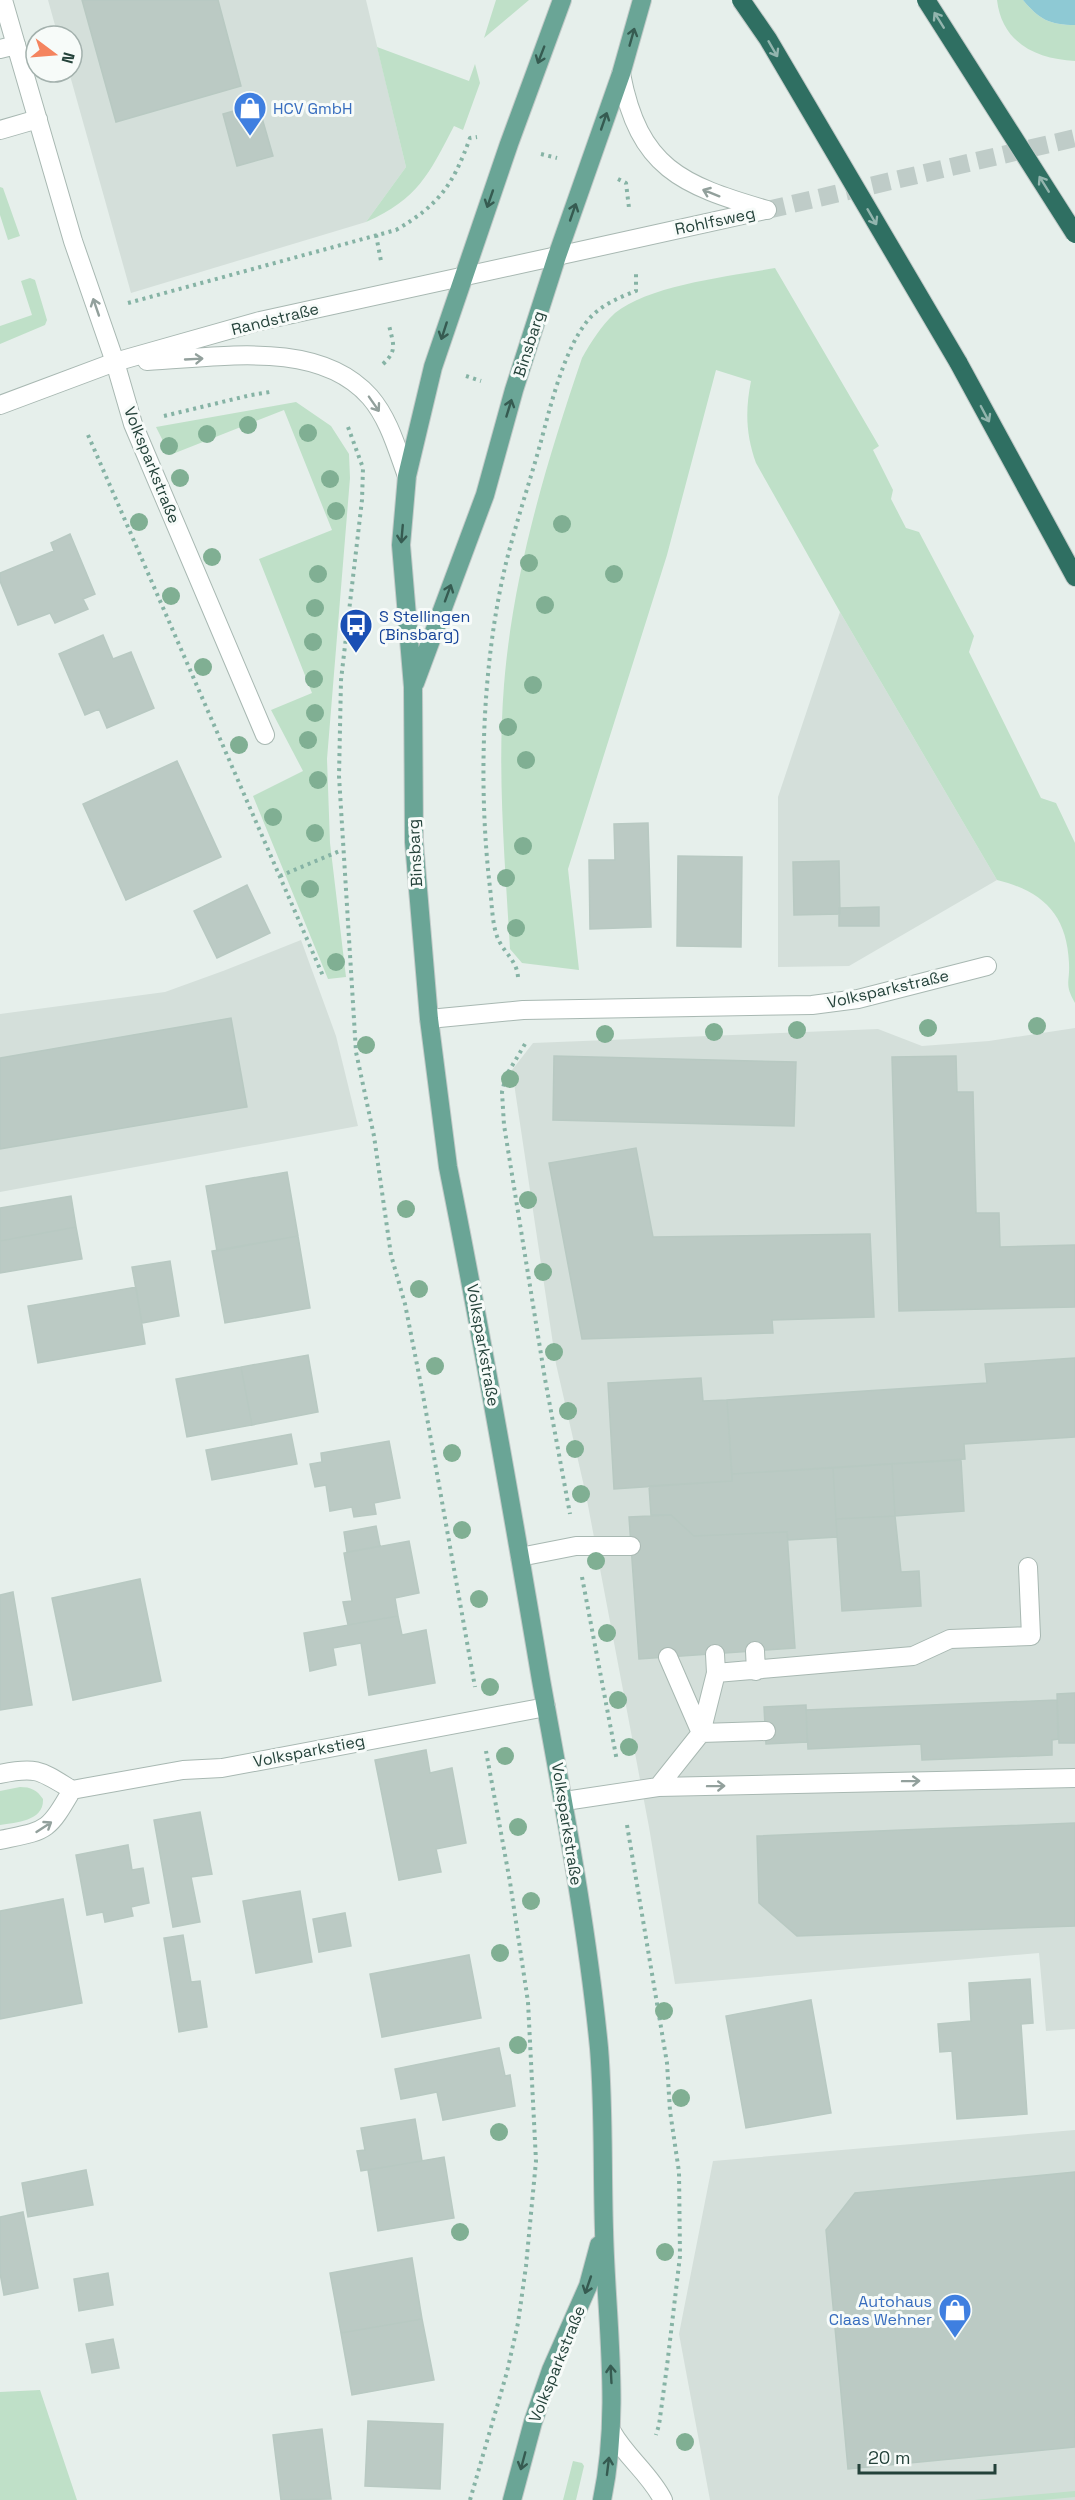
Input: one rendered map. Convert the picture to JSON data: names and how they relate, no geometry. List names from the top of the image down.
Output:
{
  "streets": {
    "main road": ["Binsbarg", "Volksparkstraße"],
    "street": ["Rohlfsweg", "Randstraße", "Volksparkstieg"]
  },
  "crossings": [
    ["Rohlfsweg", "Randstraße"],
    ["Rohlfsweg", "Binsbarg"],
    ["Randstraße", "Binsbarg"],
    ["Randstraße", "Volksparkstraße"],
    ["Binsbarg", "Volksparkstraße"],
    ["Volksparkstraße", "Volksparkstieg"]
  ],
  "places": {
    "shop": ["HCV GmbH", "Autohaus Claas Wehner"],
    "bus stop": ["S Stellingen (Binsbarg)"]
  },
  "scale_bar": "20 m",
  "north": "right"
}
